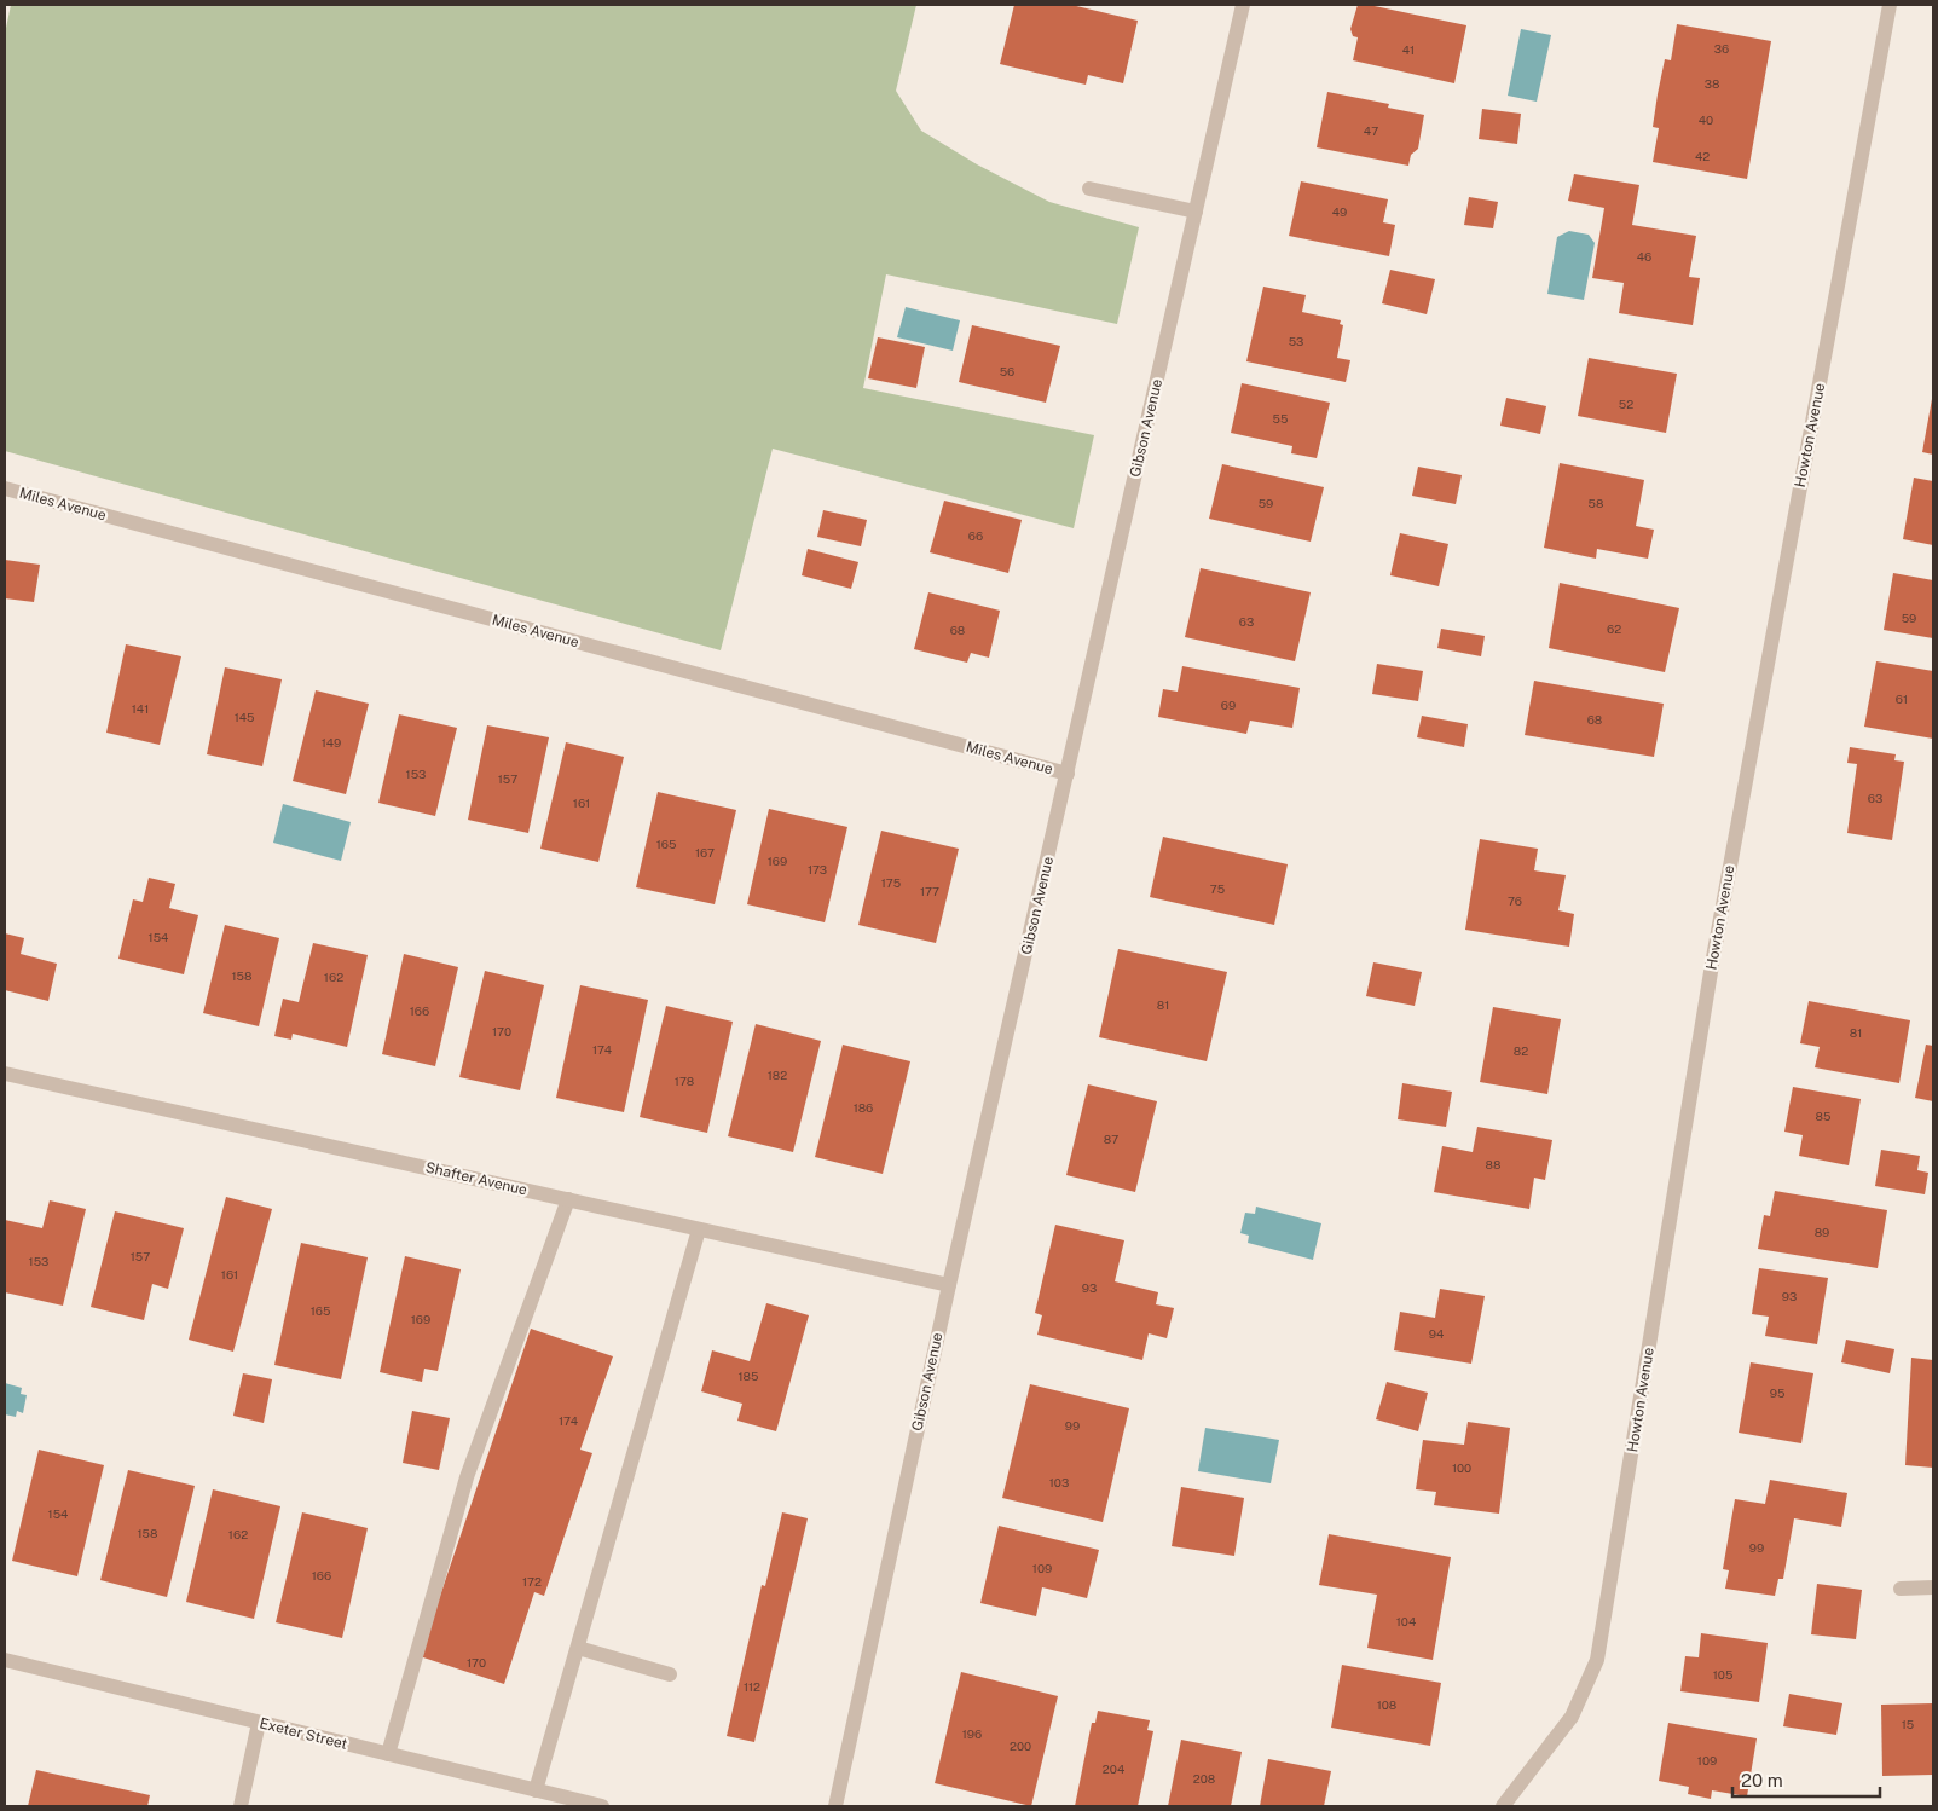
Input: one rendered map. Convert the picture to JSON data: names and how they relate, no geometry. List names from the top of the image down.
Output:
{
  "streets": {
    "street": [
      "Gibson Avenue",
      "Howton Avenue",
      "Miles Avenue",
      "Shafter Avenue",
      "Exeter Street"
    ]
  },
  "crossings": [
    ["Gibson Avenue", "Miles Avenue"],
    ["Gibson Avenue", "Shafter Avenue"]
  ],
  "house_numbers": [
    "36",
    "41",
    "38",
    "40",
    "47",
    "42",
    "49",
    "46",
    "53",
    "56",
    "52",
    "55",
    "59",
    "58",
    "66",
    "59",
    "63",
    "62",
    "68",
    "61",
    "69",
    "141",
    "145",
    "68",
    "149",
    "153",
    "157",
    "63",
    "161",
    "165",
    "167",
    "169",
    "173",
    "175",
    "75",
    "177",
    "76",
    "154",
    "158",
    "162",
    "81",
    "166",
    "170",
    "81",
    "174",
    "82",
    "182",
    "178",
    "186",
    "85",
    "87",
    "88",
    "89",
    "157",
    "153",
    "161",
    "93",
    "93",
    "165",
    "169",
    "94",
    "185",
    "95",
    "174",
    "99",
    "100",
    "103",
    "154",
    "158",
    "162",
    "99",
    "109",
    "166",
    "172",
    "104",
    "170",
    "105",
    "112",
    "108",
    "15",
    "196",
    "200",
    "109",
    "204",
    "208"
  ],
  "scale_bar": "20 m"
}
